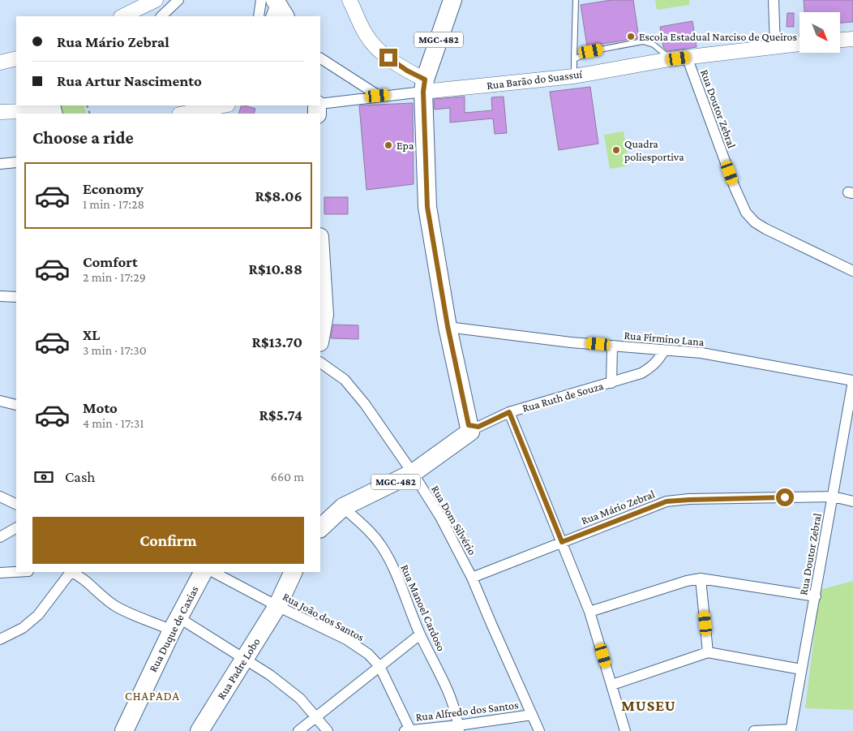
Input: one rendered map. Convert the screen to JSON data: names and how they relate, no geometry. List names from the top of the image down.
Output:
{
  "streets": {
    "highway": [
      "MGC-482",
      "Rua Ruth de Souza",
      "Rua Duque de Caxias",
      "Rua Padre Lobo"
    ],
    "main road": ["Rua Barão do Suassuí"],
    "street": [
      "Rua Doutor Zebral",
      "Rua Firmino Lana",
      "Rua Mário Zebral",
      "Rua Dom Silvério",
      "Rua Manoel Cardoso",
      "Rua João dos Santos",
      "Rua Alfredo dos Santos"
    ]
  },
  "crossings": [
    ["MGC-482", "Rua Barão do Suassuí"],
    ["MGC-482", "Rua Firmino Lana"],
    ["MGC-482", "Rua Ruth de Souza"],
    ["Rua Barão do Suassuí", "Rua Doutor Zebral"],
    ["Rua Doutor Zebral", "Rua Firmino Lana"],
    ["Rua Doutor Zebral", "Rua Mário Zebral"],
    ["Rua Firmino Lana", "Rua Ruth de Souza"],
    ["Rua Ruth de Souza", "Rua Dom Silvério"],
    ["Rua Ruth de Souza", "Rua Manoel Cardoso"],
    ["Rua Mário Zebral", "Rua Dom Silvério"],
    ["Rua Dom Silvério", "Rua Alfredo dos Santos"],
    ["Rua Manoel Cardoso", "Rua Alfredo dos Santos"],
    ["Rua João dos Santos", "Rua Padre Lobo"],
    ["Rua João dos Santos", "Rua Alfredo dos Santos"]
  ],
  "districts": ["CHAPADA", "MUSEU"],
  "places": ["Escola Estadual Narciso de Queiros", "Epa", "Quadra poliesportiva"],
  "north": "bottom right",
  "page": {
    "banner": ["Rua Mário Zebral", "Rua Artur Nascimento"],
    "heading": "Choose a ride",
    "list": [
      {
        "name": "Economy",
        "note": "1 min · 17:28",
        "value": "R$8.06"
      },
      {
        "name": "Comfort",
        "note": "2 min · 17:29",
        "value": "R$10.88"
      },
      {
        "name": "XL",
        "note": "3 min · 17:30",
        "value": "R$13.70"
      },
      {
        "name": "Moto",
        "note": "4 min · 17:31",
        "value": "R$5.74"
      }
    ],
    "pay": ["Cash", "660 m"],
    "buttons": "Confirm"
  }
}
